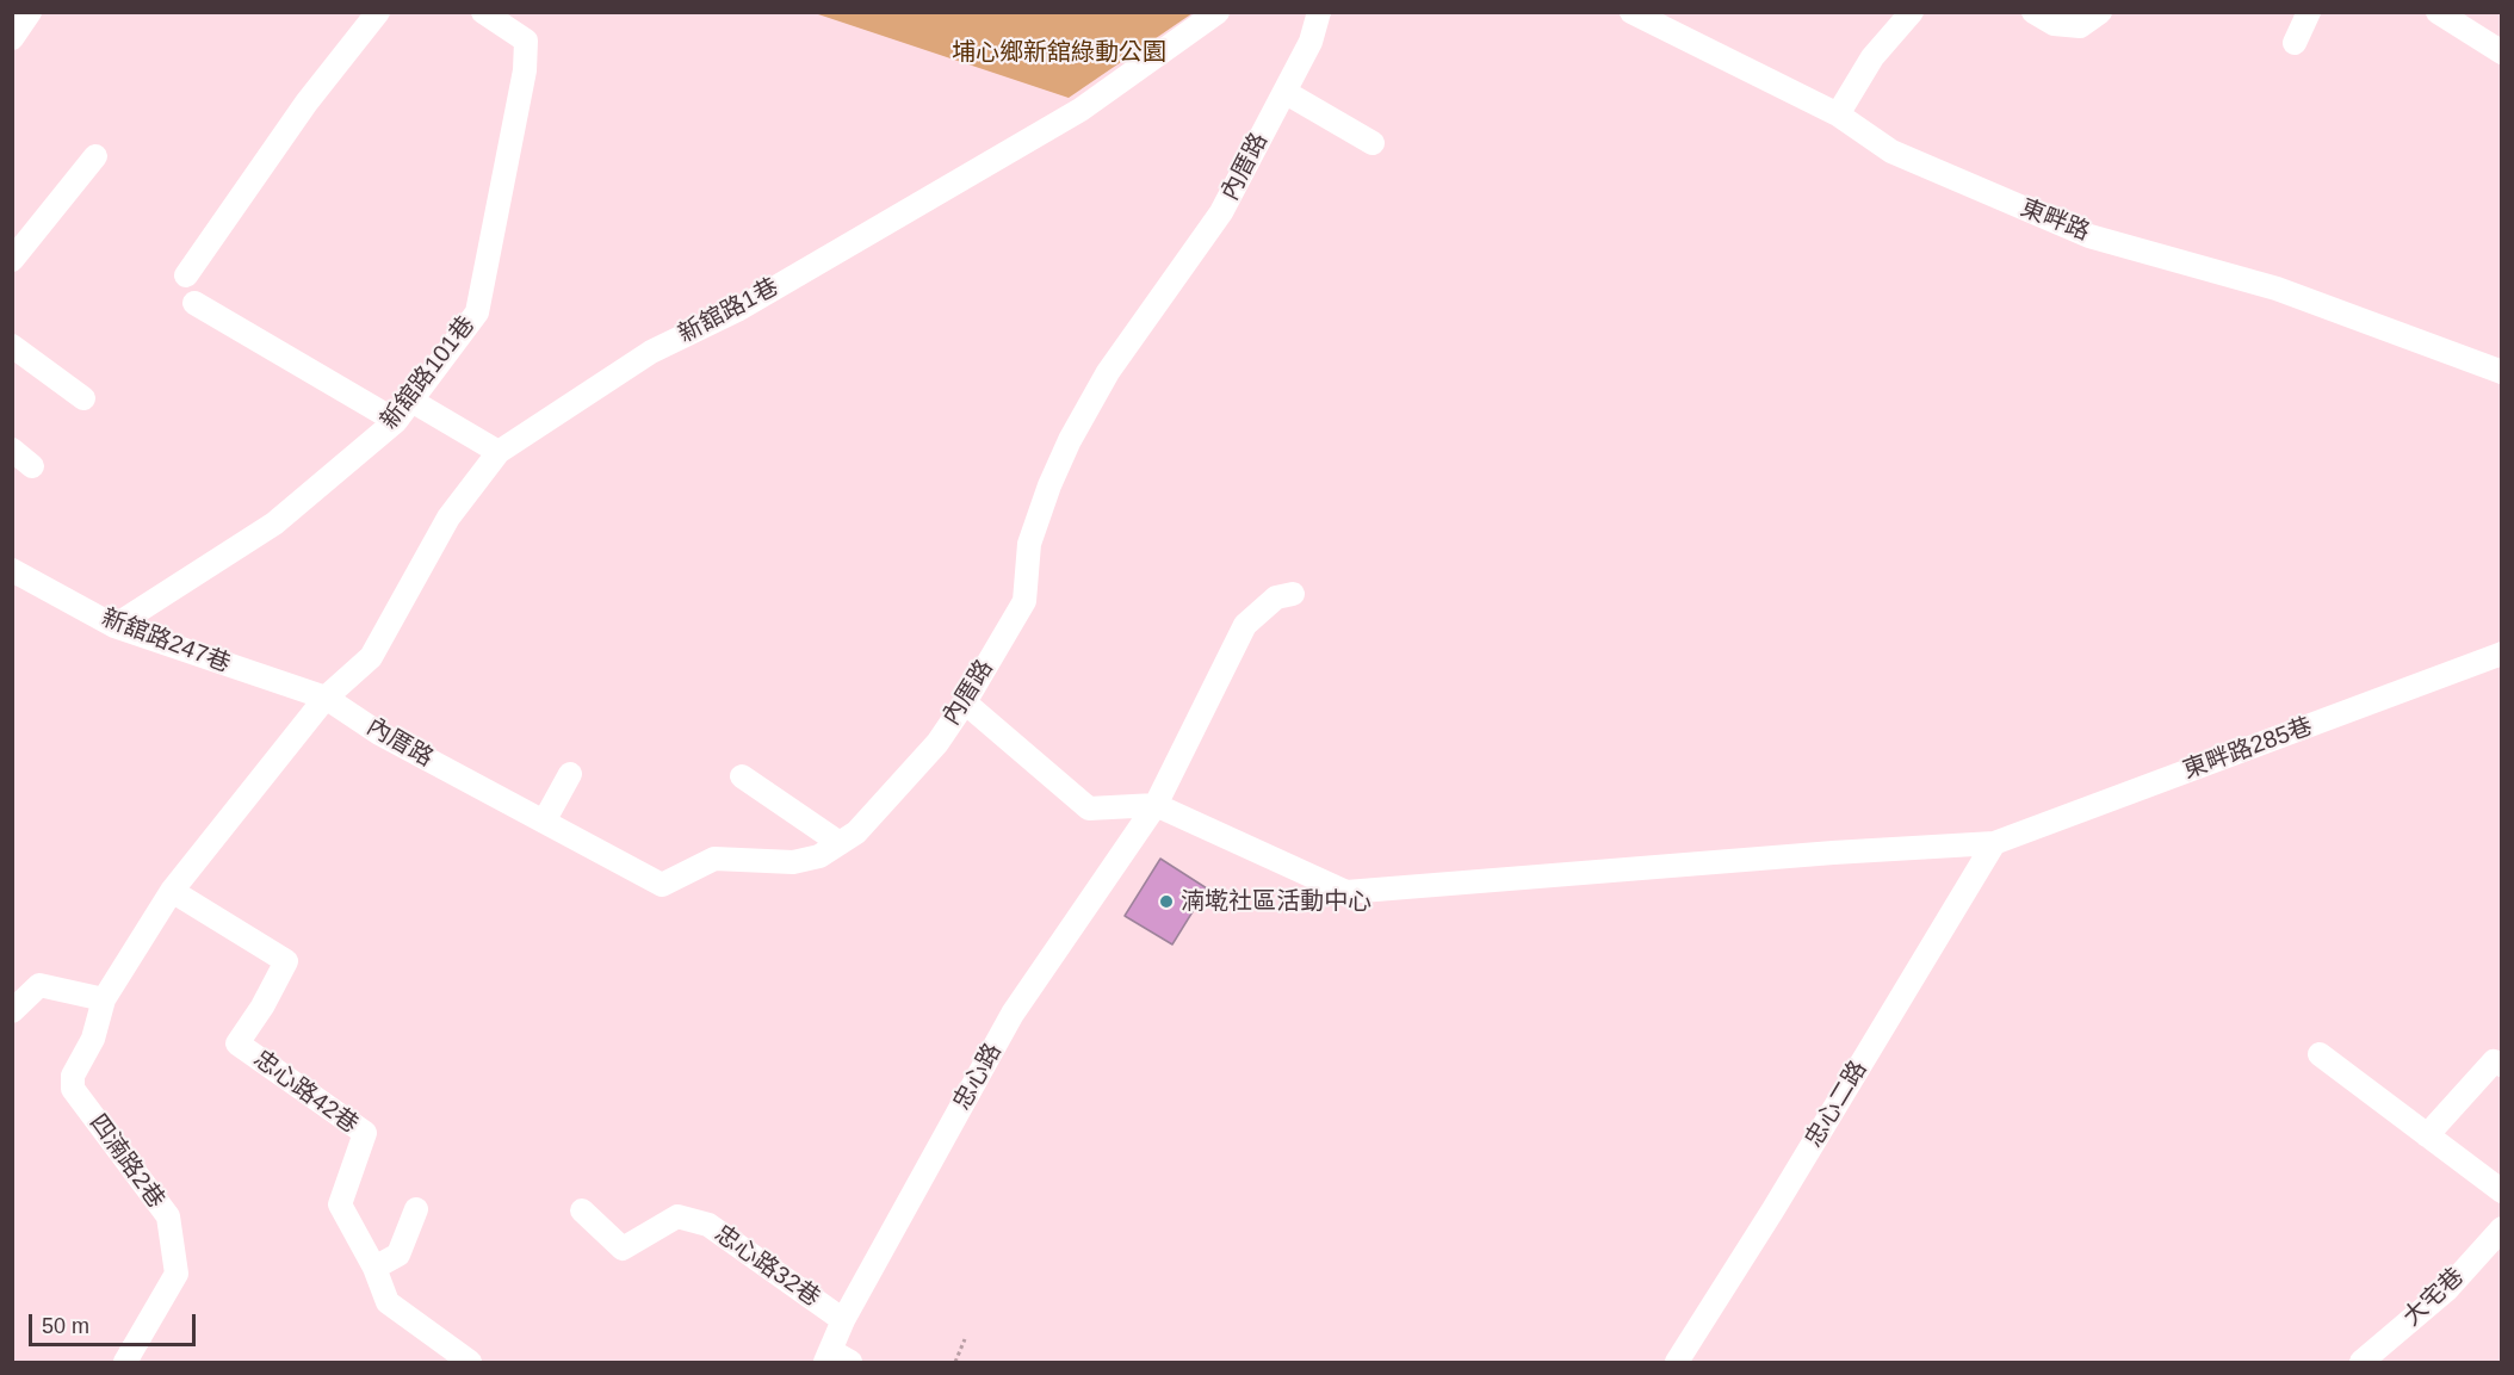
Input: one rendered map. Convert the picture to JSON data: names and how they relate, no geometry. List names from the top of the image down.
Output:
{
  "streets": {
    "street": [
      "內厝路",
      "東畔路",
      "新舘路1巷",
      "新舘路101巷",
      "新舘路247巷",
      "東畔路285巷",
      "忠心路",
      "忠心路42巷",
      "忠心二路",
      "四湳路2巷",
      "忠心路32巷",
      "大宅巷"
    ]
  },
  "crossings": [
    ["內厝路", "新舘路1巷"],
    ["內厝路", "新舘路247巷"],
    ["內厝路", "四湳路2巷"],
    ["新舘路1巷", "新舘路247巷"],
    ["新舘路1巷", "四湳路2巷"],
    ["新舘路101巷", "新舘路247巷"],
    ["新舘路247巷", "四湳路2巷"],
    ["東畔路285巷", "忠心路"],
    ["東畔路285巷", "忠心二路"],
    ["忠心路", "忠心路32巷"],
    ["忠心路42巷", "四湳路2巷"]
  ],
  "parks": ["埔心鄉新舘綠動公園"],
  "places": ["湳墘社區活動中心"],
  "scale_bar": "50 m"
}
